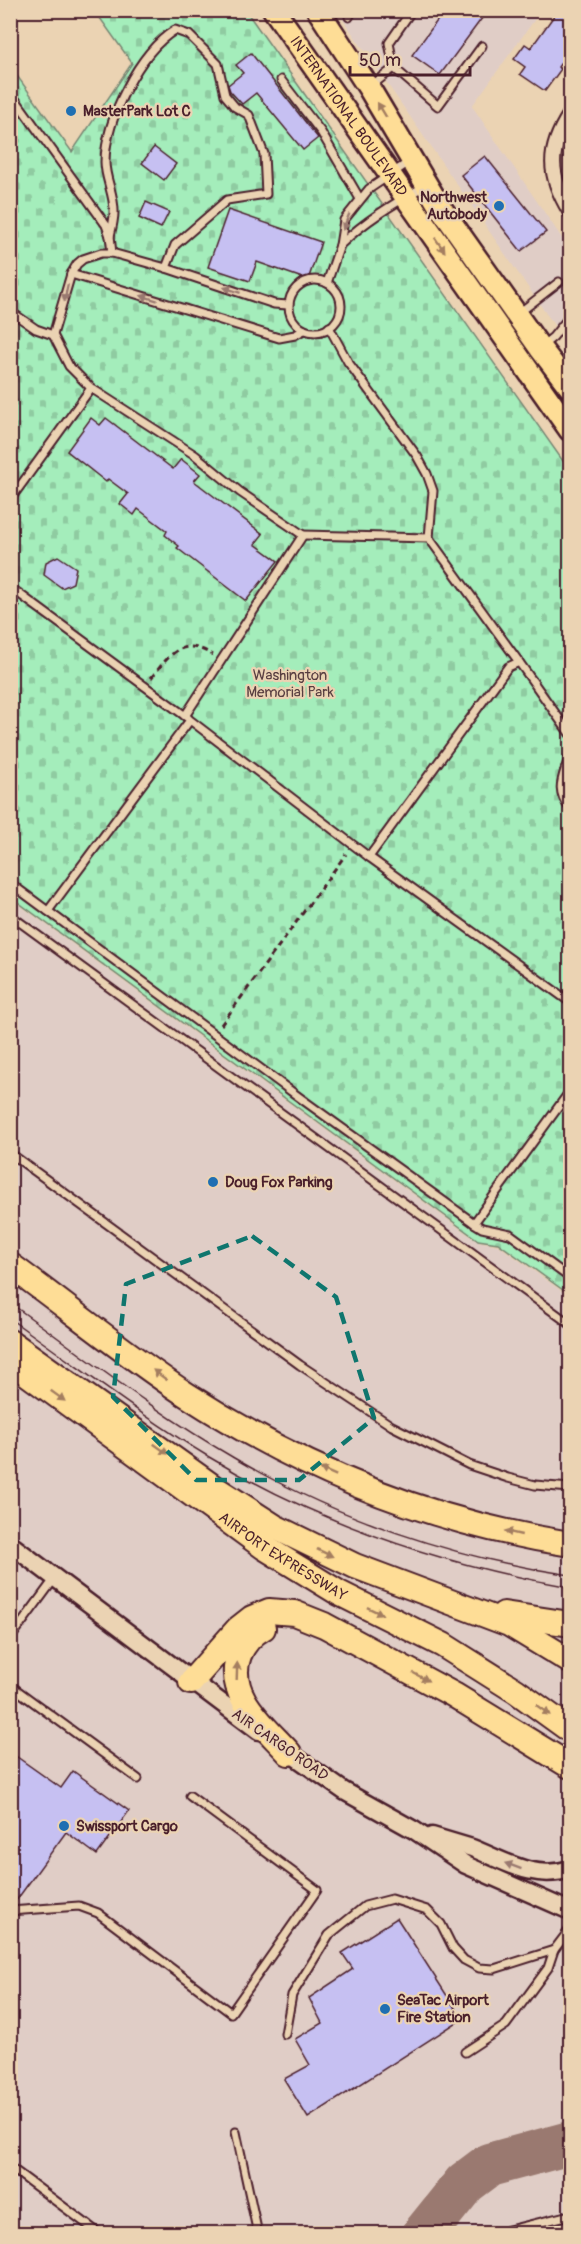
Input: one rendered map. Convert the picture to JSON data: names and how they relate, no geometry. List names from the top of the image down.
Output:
{
  "streets": {
    "highway": ["AIRPORT EXPRESSWAY"],
    "main road": ["INTERNATIONAL BOULEVARD"],
    "street": ["AIR CARGO ROAD"]
  },
  "parks": ["Washington Memorial Park"],
  "places": [
    "MasterPark Lot C",
    "Northwest Autobody",
    "Doug Fox Parking",
    "Swissport Cargo",
    "SeaTac Airport Fire Station"
  ],
  "scale_bar": "50 m"
}
